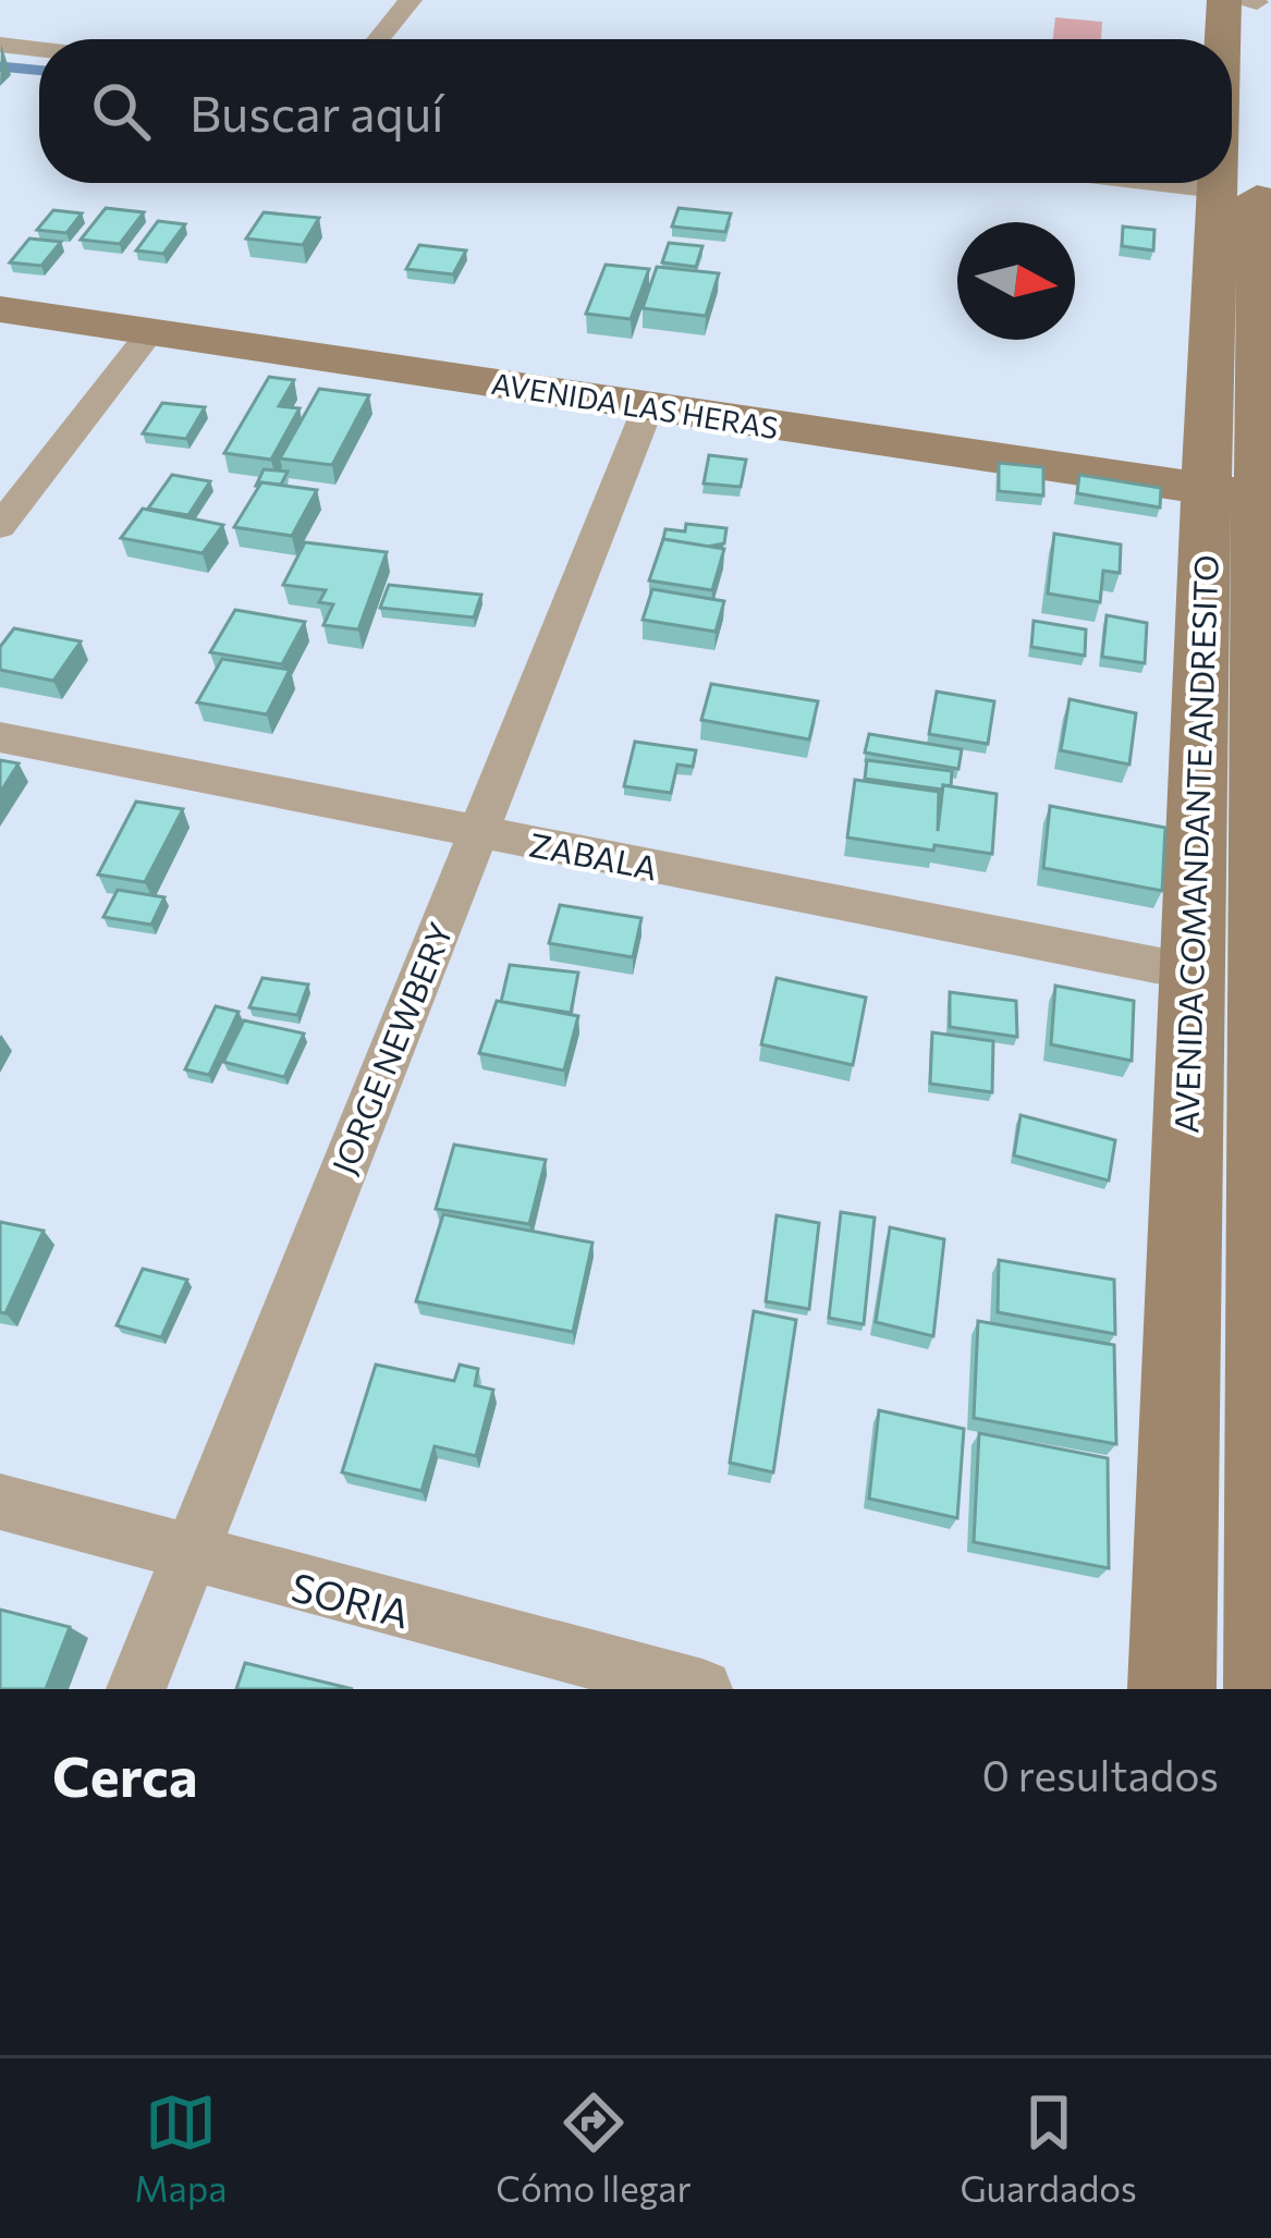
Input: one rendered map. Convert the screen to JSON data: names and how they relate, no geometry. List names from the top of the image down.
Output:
{
  "streets": {
    "main road": ["AVENIDA LAS HERAS", "AVENIDA COMANDANTE ANDRESITO"],
    "street": ["ZABALA", "JORGE NEWBERY", "SORIA"]
  },
  "crossings": [
    ["AVENIDA LAS HERAS", "AVENIDA COMANDANTE ANDRESITO"],
    ["AVENIDA LAS HERAS", "JORGE NEWBERY"],
    ["AVENIDA COMANDANTE ANDRESITO", "ZABALA"],
    ["ZABALA", "JORGE NEWBERY"],
    ["JORGE NEWBERY", "SORIA"]
  ],
  "north": "right",
  "page": {
    "search": "Buscar aquí",
    "heading": ["Cerca", "0 resultados"],
    "nav": ["Mapa", "Cómo llegar", "Guardados"]
  }
}
